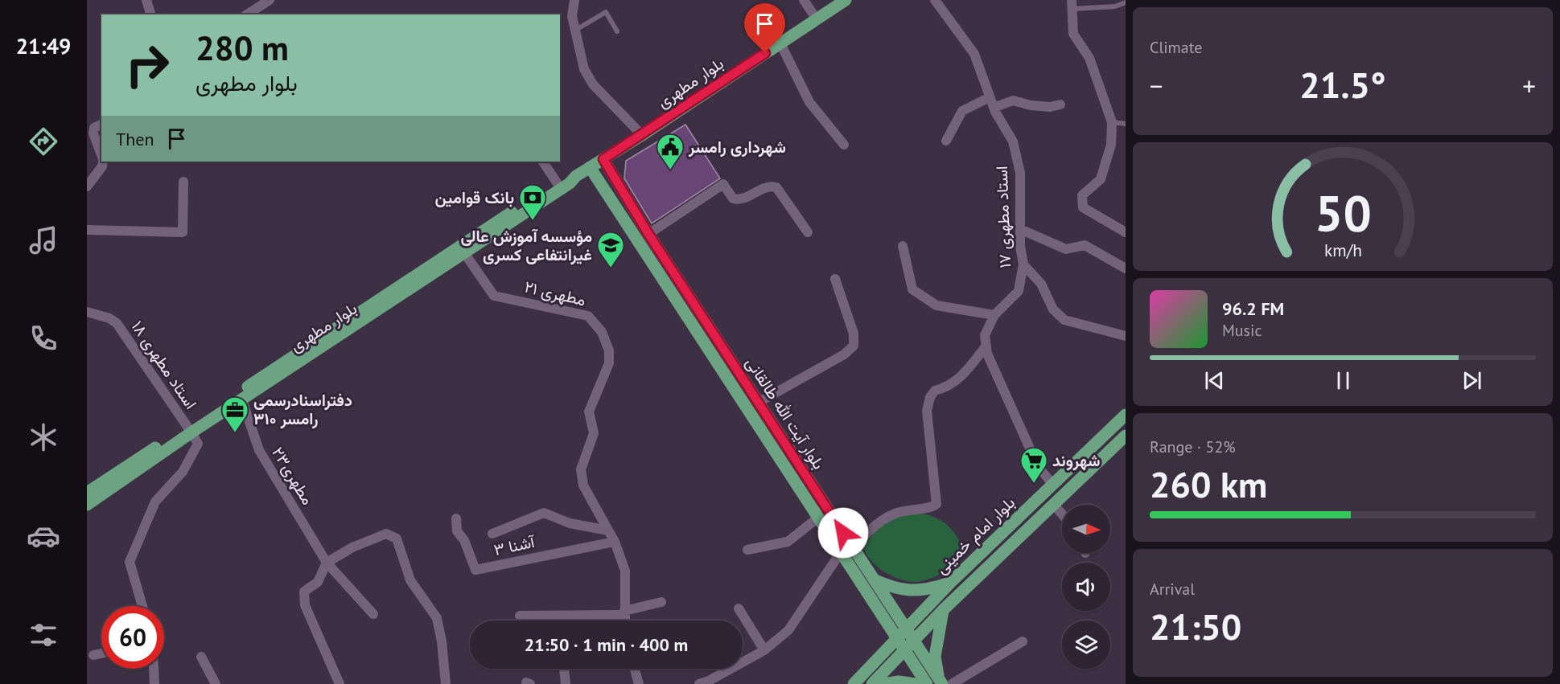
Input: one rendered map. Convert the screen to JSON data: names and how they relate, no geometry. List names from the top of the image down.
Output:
{
  "streets": {
    "main road": ["بلوار مطهری", "بلوار آیت الله طالقانی", "بلوار امام خمینی"],
    "street": [
      "استاد مطهری ۱۷",
      "مطهری ۲۱",
      "استاد مطهری ۱۸",
      "مطهری۲۳",
      "آشنا ۳"
    ]
  },
  "crossings": [
    ["بلوار مطهری", "مطهری ۲۱"],
    ["بلوار مطهری", "استاد مطهری ۱۸"],
    ["بلوار مطهری", "بلوار آیت الله طالقانی"],
    ["بلوار مطهری", "مطهری۲۳"],
    ["استاد مطهری ۱۷", "بلوار امام خمینی"],
    ["مطهری ۲۱", "آشنا ۳"],
    ["بلوار آیت الله طالقانی", "بلوار امام خمینی"]
  ],
  "places": {
    "public building": ["شهرداری رامسر"],
    "bank": ["بانک قوامین"],
    "school or university": ["مؤسسه آموزش عالی غیرانتفاعی کسری"],
    "office": ["دفتراسنادرسمی ۳۱۰ رامسر"],
    "supermarket": ["شهروند"]
  },
  "north": "right",
  "page": {
    "tabs": "21:49",
    "tile": [
      "Climate",
      ["Range · 52%", "260 km"],
      ["Arrival", "21:50"]
    ],
    "turn": ["280 m", "بلوار مطهری"],
    "heat": ["−", "21.5°", "+"],
    "then": "Then",
    "song": ["96.2 FM", "Music"],
    "limit": "60",
    "trip": "21:50 · 1 min · 400 m",
    "gauge": ["50", "km/h"]
  }
}
